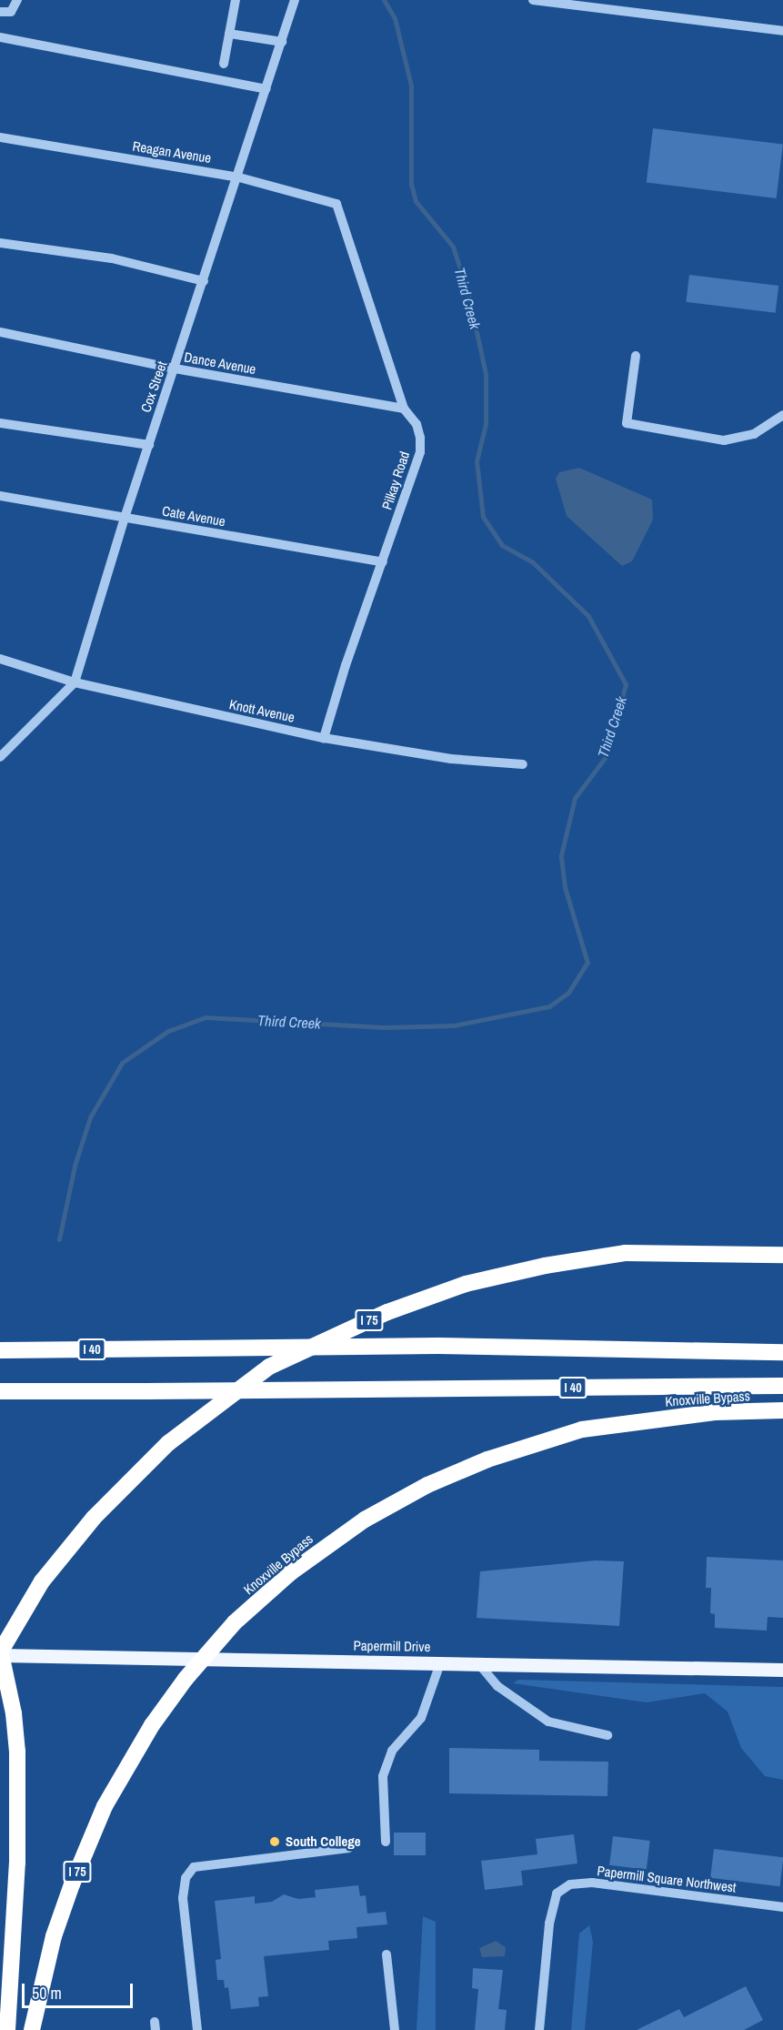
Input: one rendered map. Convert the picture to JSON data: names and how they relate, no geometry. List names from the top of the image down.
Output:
{
  "streets": {
    "highway": ["I 75", "I 40", "Knoxville Bypass"],
    "main road": ["Papermill Drive"],
    "street": [
      "Reagan Avenue",
      "Dance Avenue",
      "Cox Street",
      "Pilkay Road",
      "Cate Avenue",
      "Knott Avenue",
      "Papermill Square Northwest"
    ]
  },
  "crossings": [
    ["Reagan Avenue", "Cox Street"],
    ["Reagan Avenue", "Pilkay Road"],
    ["Dance Avenue", "Cox Street"],
    ["Dance Avenue", "Pilkay Road"],
    ["Cox Street", "Cate Avenue"],
    ["Cox Street", "Knott Avenue"],
    ["Pilkay Road", "Cate Avenue"],
    ["Pilkay Road", "Knott Avenue"],
    ["I 75", "Papermill Drive"]
  ],
  "water": ["Third Creek"],
  "places": ["South College"],
  "scale_bar": "50 m"
}
